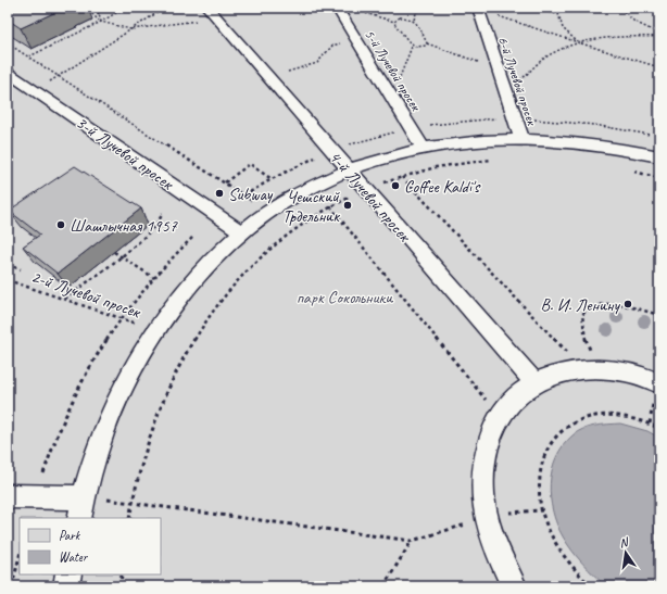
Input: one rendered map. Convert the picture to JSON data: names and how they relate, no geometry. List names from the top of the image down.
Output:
{
  "streets": {
    "street": [
      "5-й Лучевой просек",
      "6-й Лучевой просек",
      "3-й Лучевой просек",
      "4-й Лучевой просек"
    ],
    "path": ["2-й Лучевой просек"]
  },
  "parks": ["парк Сокольники"],
  "places": [
    "Coffee Kaldi's",
    "Subway",
    "Чешский Трдельник",
    "Шашлычная 1957",
    "В. И. Ленину"
  ],
  "legend": ["Park", "Water"],
  "north": "top"
}
